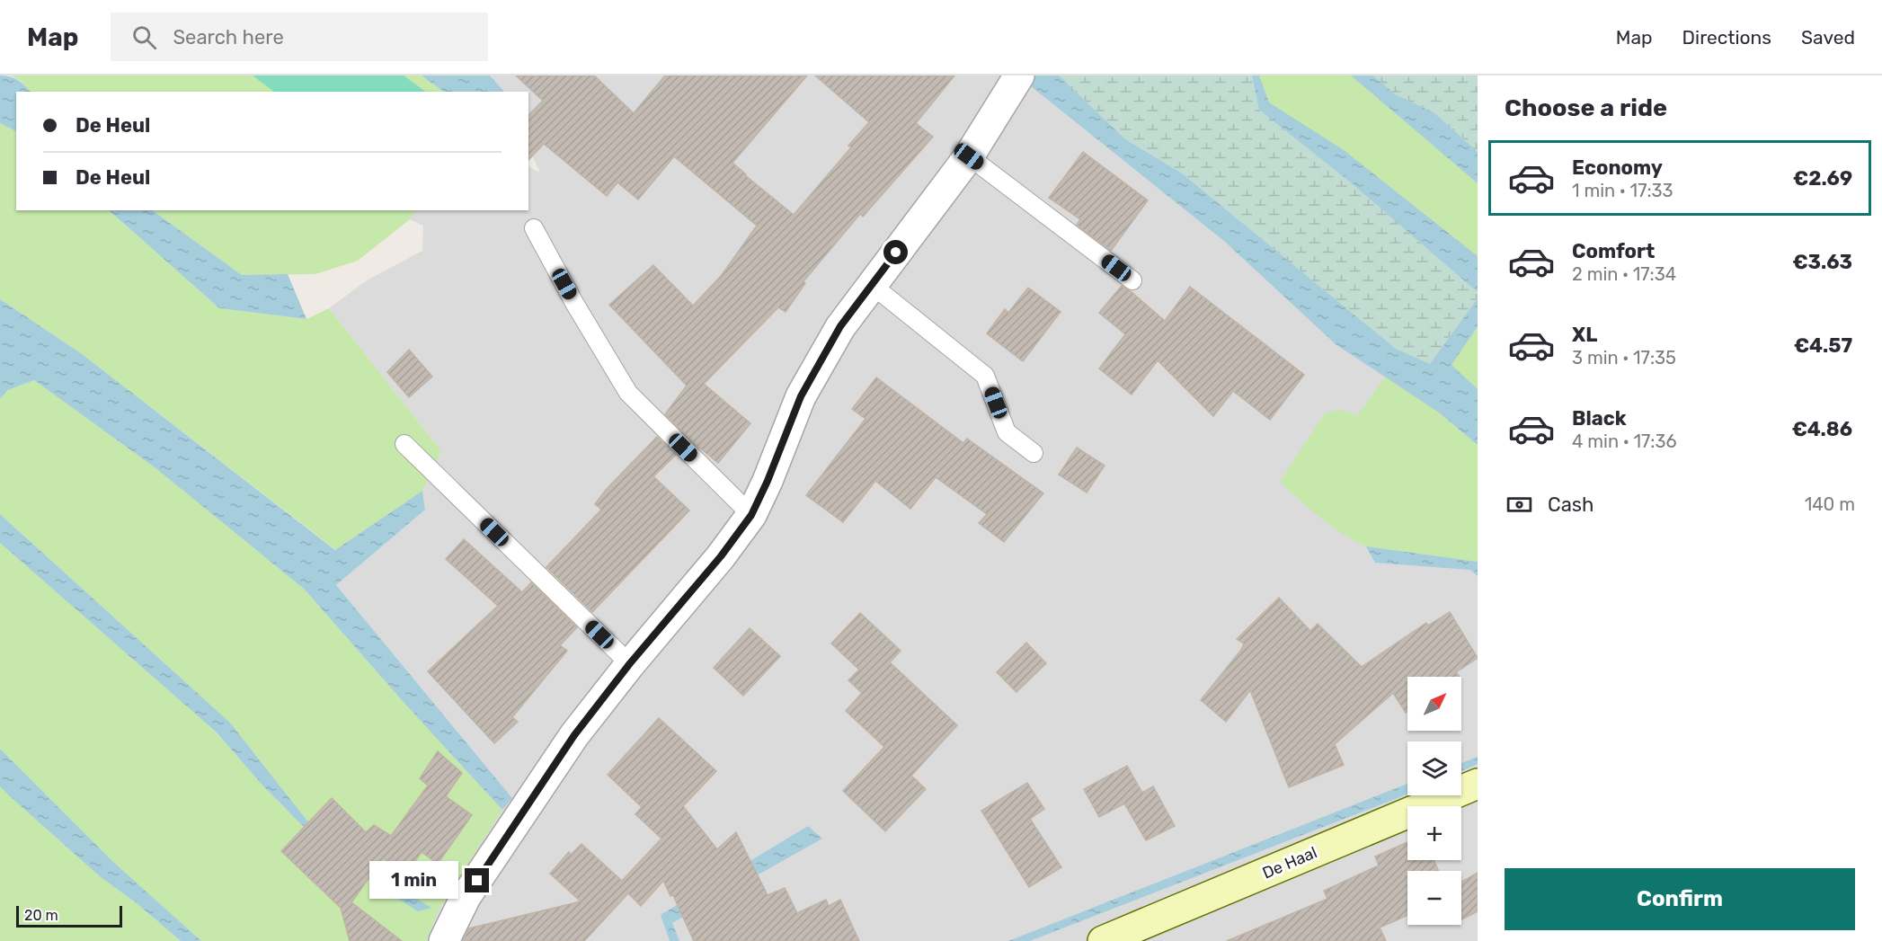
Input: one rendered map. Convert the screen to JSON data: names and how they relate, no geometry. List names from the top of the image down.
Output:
{
  "streets": {
    "street": ["De Haal"]
  },
  "scale_bar": "20 m",
  "north": "top right",
  "page": {
    "header": "Map",
    "search": "Search here",
    "nav": ["Map", "Directions", "Saved"],
    "heading": "Choose a ride",
    "banner": ["De Heul", "De Heul"],
    "list": [
      {
        "name": "Economy",
        "note": "1 min · 17:33",
        "value": "€2.69"
      },
      {
        "name": "Comfort",
        "note": "2 min · 17:34",
        "value": "€3.63"
      },
      {
        "name": "XL",
        "note": "3 min · 17:35",
        "value": "€4.57"
      },
      {
        "name": "Black",
        "note": "4 min · 17:36",
        "value": "€4.86"
      }
    ],
    "pay": ["Cash", "140 m"],
    "map_buttons": ["+", "−"],
    "buttons": "Confirm",
    "bubble": "1 min",
    "scale": "20 m"
  }
}
